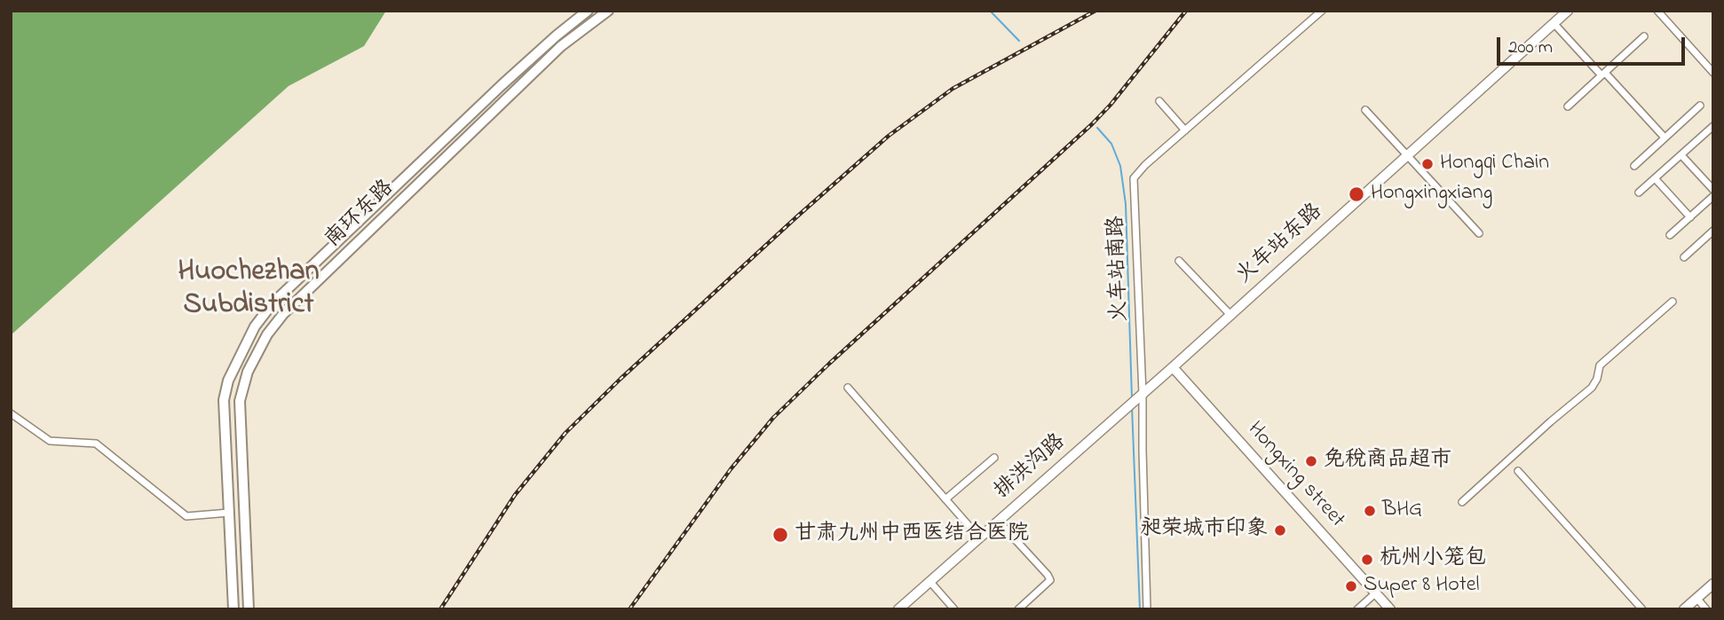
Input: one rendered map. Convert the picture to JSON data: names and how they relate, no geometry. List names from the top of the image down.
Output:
{
  "streets": {
    "highway": ["南环东路"],
    "main road": ["火车站东路", "排洪沟路", "Hongxing street"],
    "street": ["火车站南路"]
  },
  "crossings": [
    ["火车站东路", "火车站南路"],
    ["火车站东路", "排洪沟路"],
    ["火车站东路", "Hongxing street"]
  ],
  "districts": ["Huochezhan Subdistrict"],
  "places": [
    "Hongqi Chain",
    "Hongxingxiang",
    "免税商品超市",
    "BHG",
    "昶荣城市印象",
    "甘肃九州中西医结合医院",
    "杭州小笼包",
    "Super 8 Hotel"
  ],
  "scale_bar": "200 m"
}
